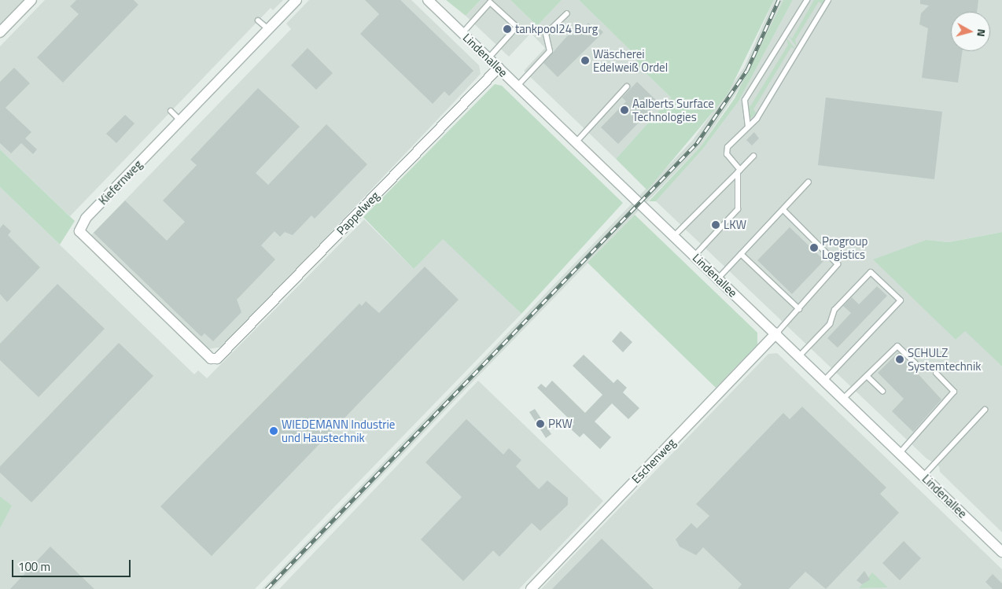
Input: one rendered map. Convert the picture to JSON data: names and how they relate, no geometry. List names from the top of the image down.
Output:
{
  "streets": {
    "street": [
      "Lindenallee",
      "Kiefernweg",
      "Pappelweg",
      "Eschenweg"
    ]
  },
  "crossings": [
    ["Lindenallee", "Pappelweg"],
    ["Lindenallee", "Eschenweg"],
    ["Kiefernweg", "Pappelweg"]
  ],
  "places": [
    "tankpool24 Burg",
    "Wäscherei Edelweiß Ordel",
    "Aalberts Surface Technologies",
    "LKW",
    "Progroup Logistics",
    "SCHULZ Systemtechnik",
    "PKW",
    "WIEDEMANN Industrie und Haustechnik"
  ],
  "scale_bar": "100 m",
  "north": "right"
}
